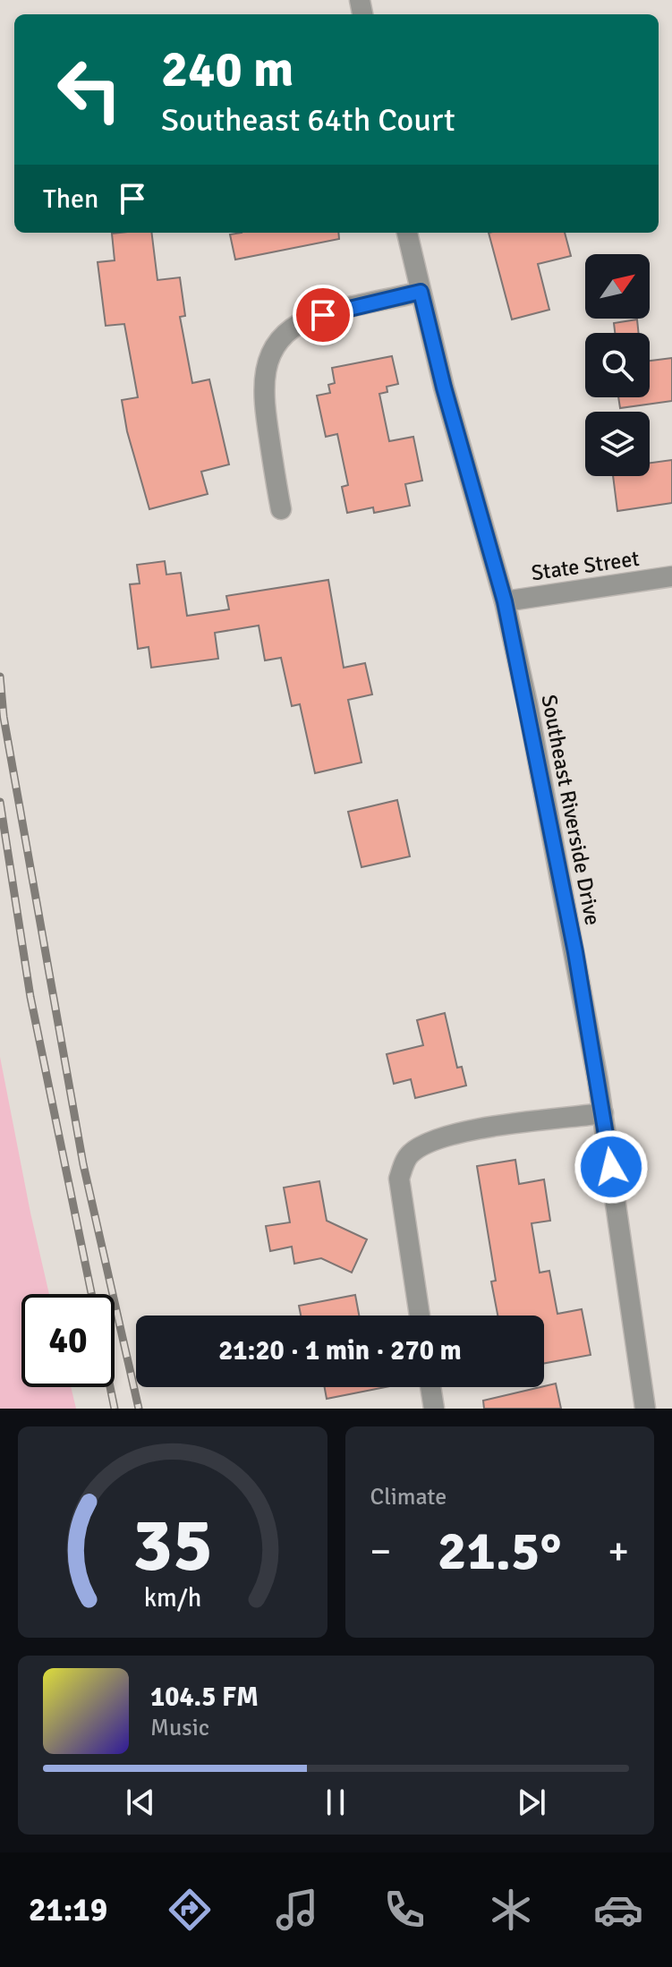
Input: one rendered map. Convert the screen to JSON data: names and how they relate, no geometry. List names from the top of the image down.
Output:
{
  "streets": {
    "street": ["State Street", "Southeast Riverside Drive"]
  },
  "crossings": [
    ["State Street", "Southeast Riverside Drive"]
  ],
  "north": "top right",
  "page": {
    "turn": ["240 m", "Southeast 64th Court"],
    "then": "Then",
    "limit": "40",
    "trip": "21:20 · 1 min · 270 m",
    "tile": "Climate",
    "heat": ["−", "21.5°", "+"],
    "song": ["104.5 FM", "Music"],
    "tabs": "21:19",
    "gauge": ["35", "km/h"]
  }
}
